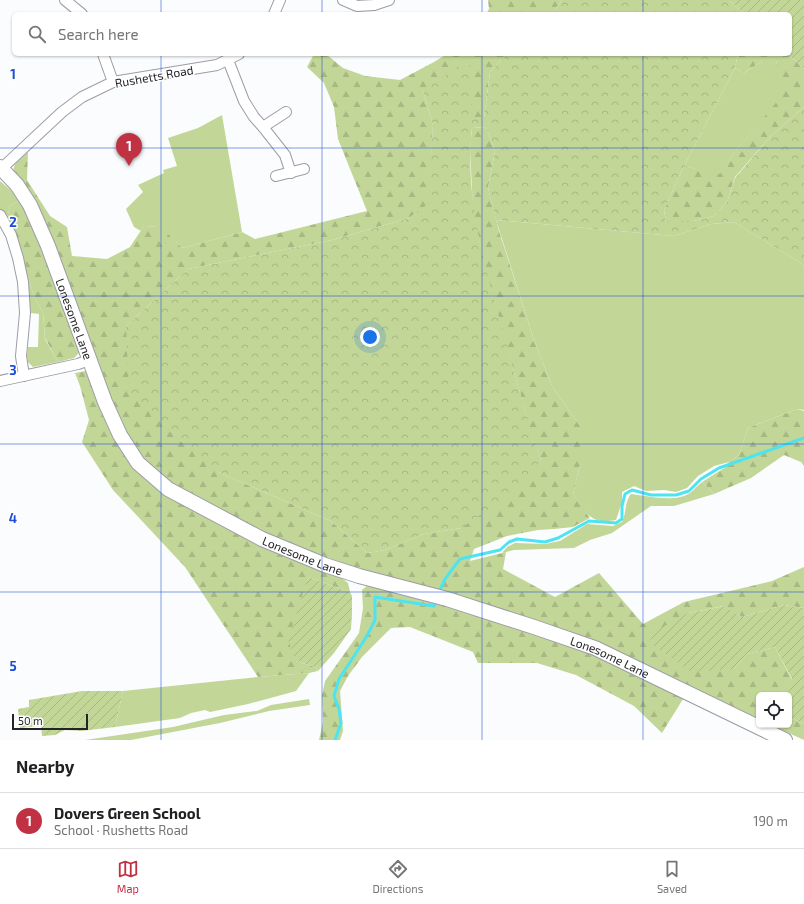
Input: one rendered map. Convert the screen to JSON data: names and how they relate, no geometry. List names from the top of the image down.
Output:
{
  "streets": {
    "street": ["Rushetts Road", "Lonesome Lane"]
  },
  "crossings": [
    ["Rushetts Road", "Lonesome Lane"]
  ],
  "scale_bar": "50 m",
  "page": {
    "search": "Search here",
    "pins": "1",
    "scale": "50 m",
    "heading": "Nearby",
    "list": [
      {
        "mark": "1",
        "name": "Dovers Green School",
        "note": "School · Rushetts Road",
        "value": "190 m"
      }
    ],
    "nav": ["Map", "Directions", "Saved"]
  },
  "grid": {
    "rows": [
      "1",
      "2",
      "3",
      "4",
      "5"
    ]
  }
}
